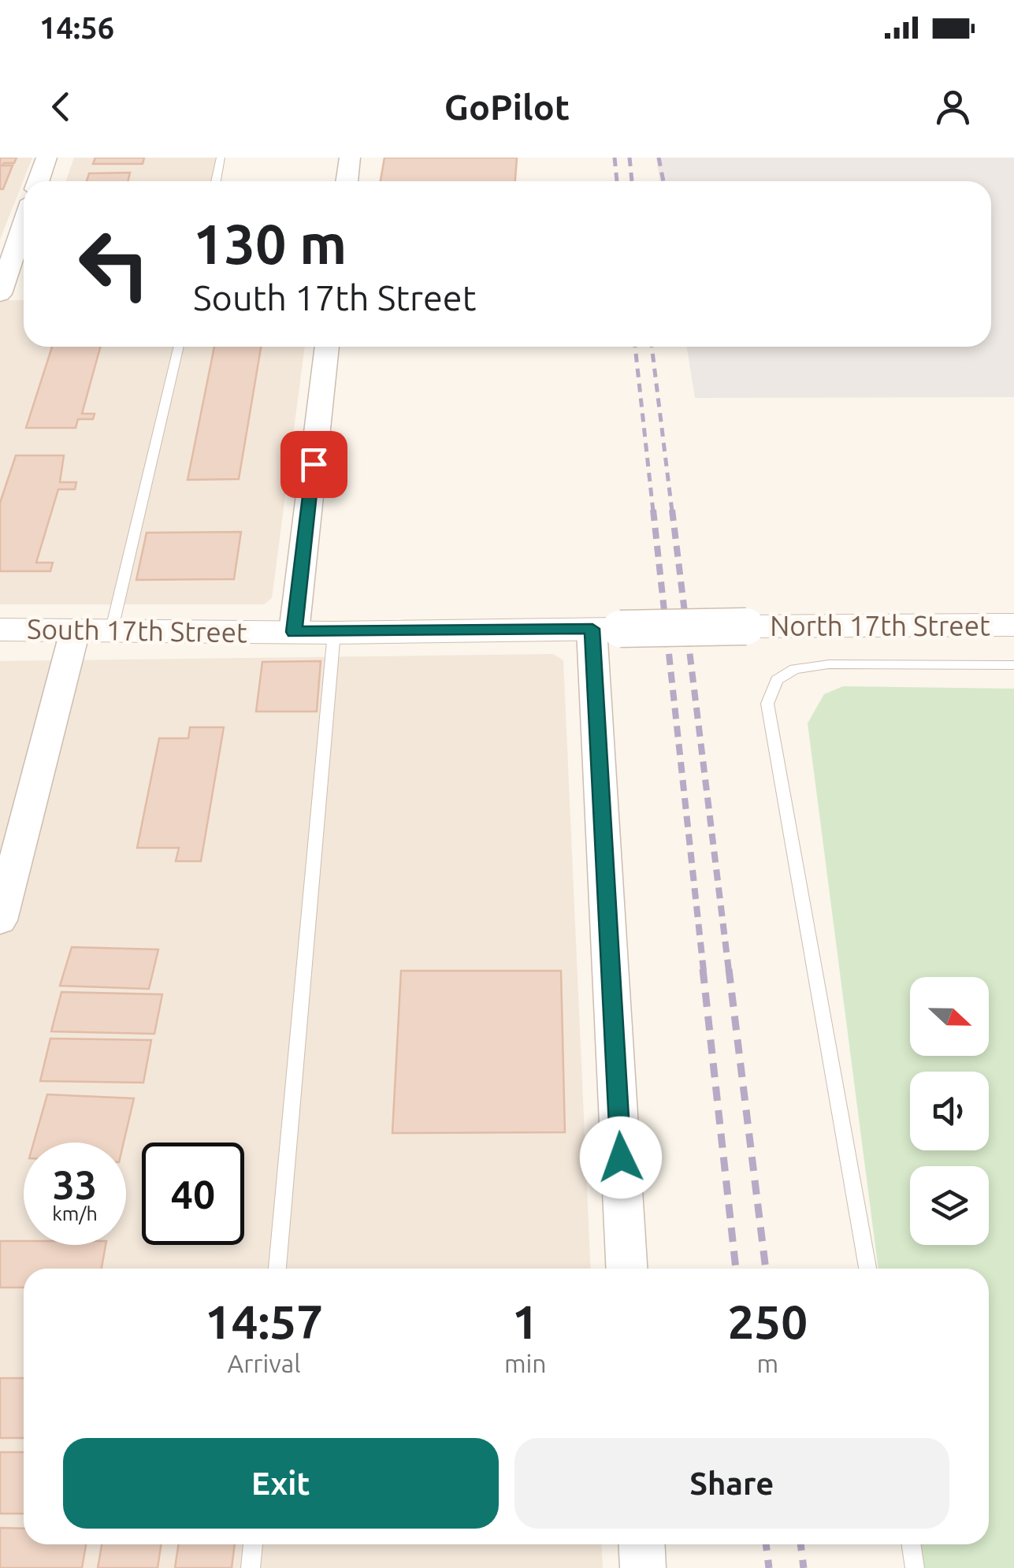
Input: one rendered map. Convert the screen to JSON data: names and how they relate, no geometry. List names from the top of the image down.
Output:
{
  "streets": {
    "main road": ["North 17th Street", "South 17th Street"]
  },
  "crossings": [
    ["North 17th Street", "South 17th Street"]
  ],
  "north": "right",
  "page": {
    "status": "14:56",
    "header": "GoPilot",
    "turn": ["130 m", "South 17th Street"],
    "speed": "33 km/h",
    "limit": "40",
    "eta": [
      "14:57",
      "Arrival",
      "1",
      "min",
      "250",
      "m"
    ],
    "buttons": ["Exit", "Share"]
  }
}
